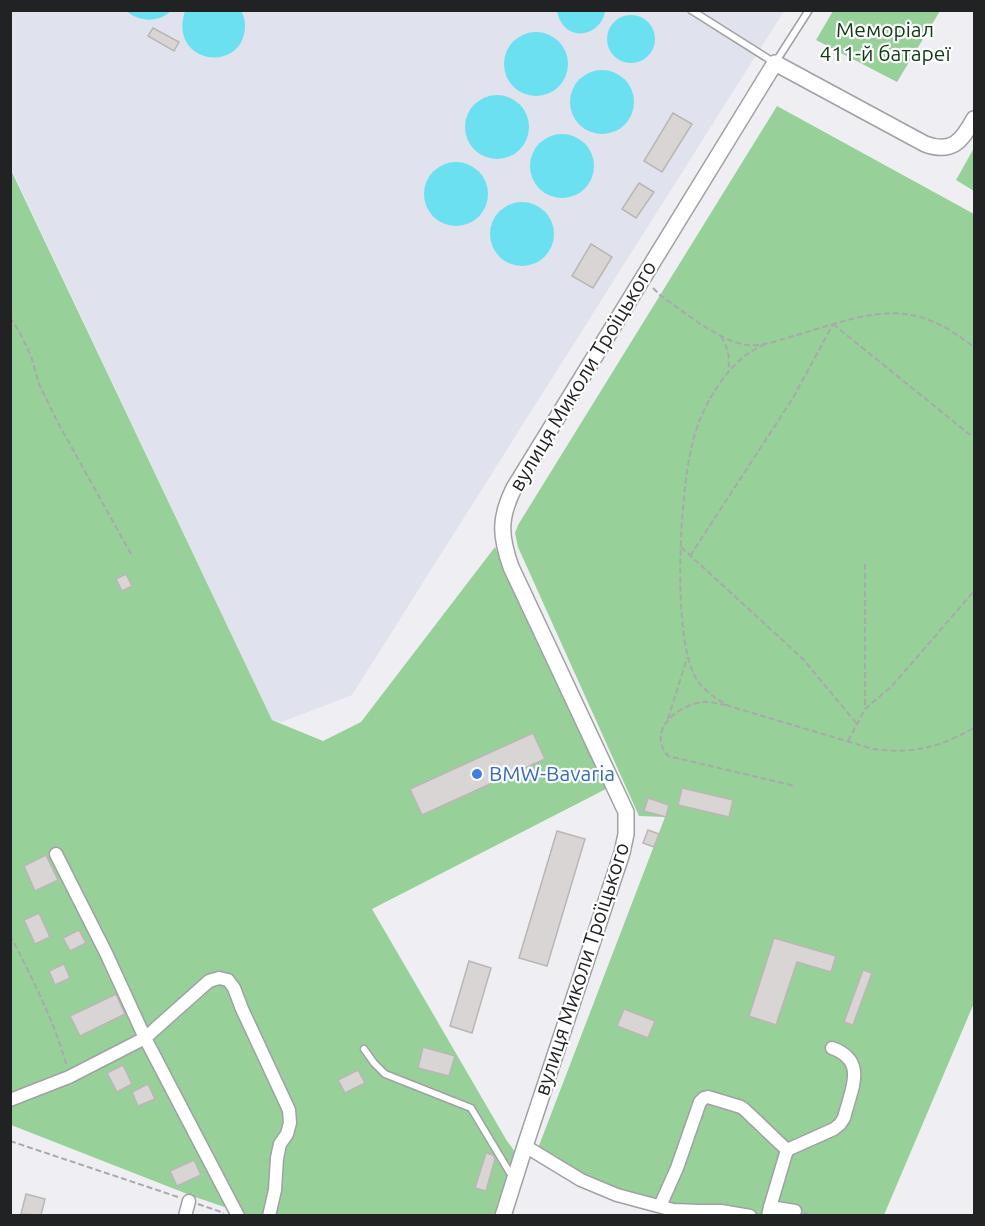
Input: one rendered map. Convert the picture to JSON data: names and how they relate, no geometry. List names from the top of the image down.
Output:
{
  "streets": {
    "street": ["вулиця Миколи Троїцького"]
  },
  "parks": ["Меморіал 411-й батареї"],
  "places": ["BMW-Bavaria"]
}
